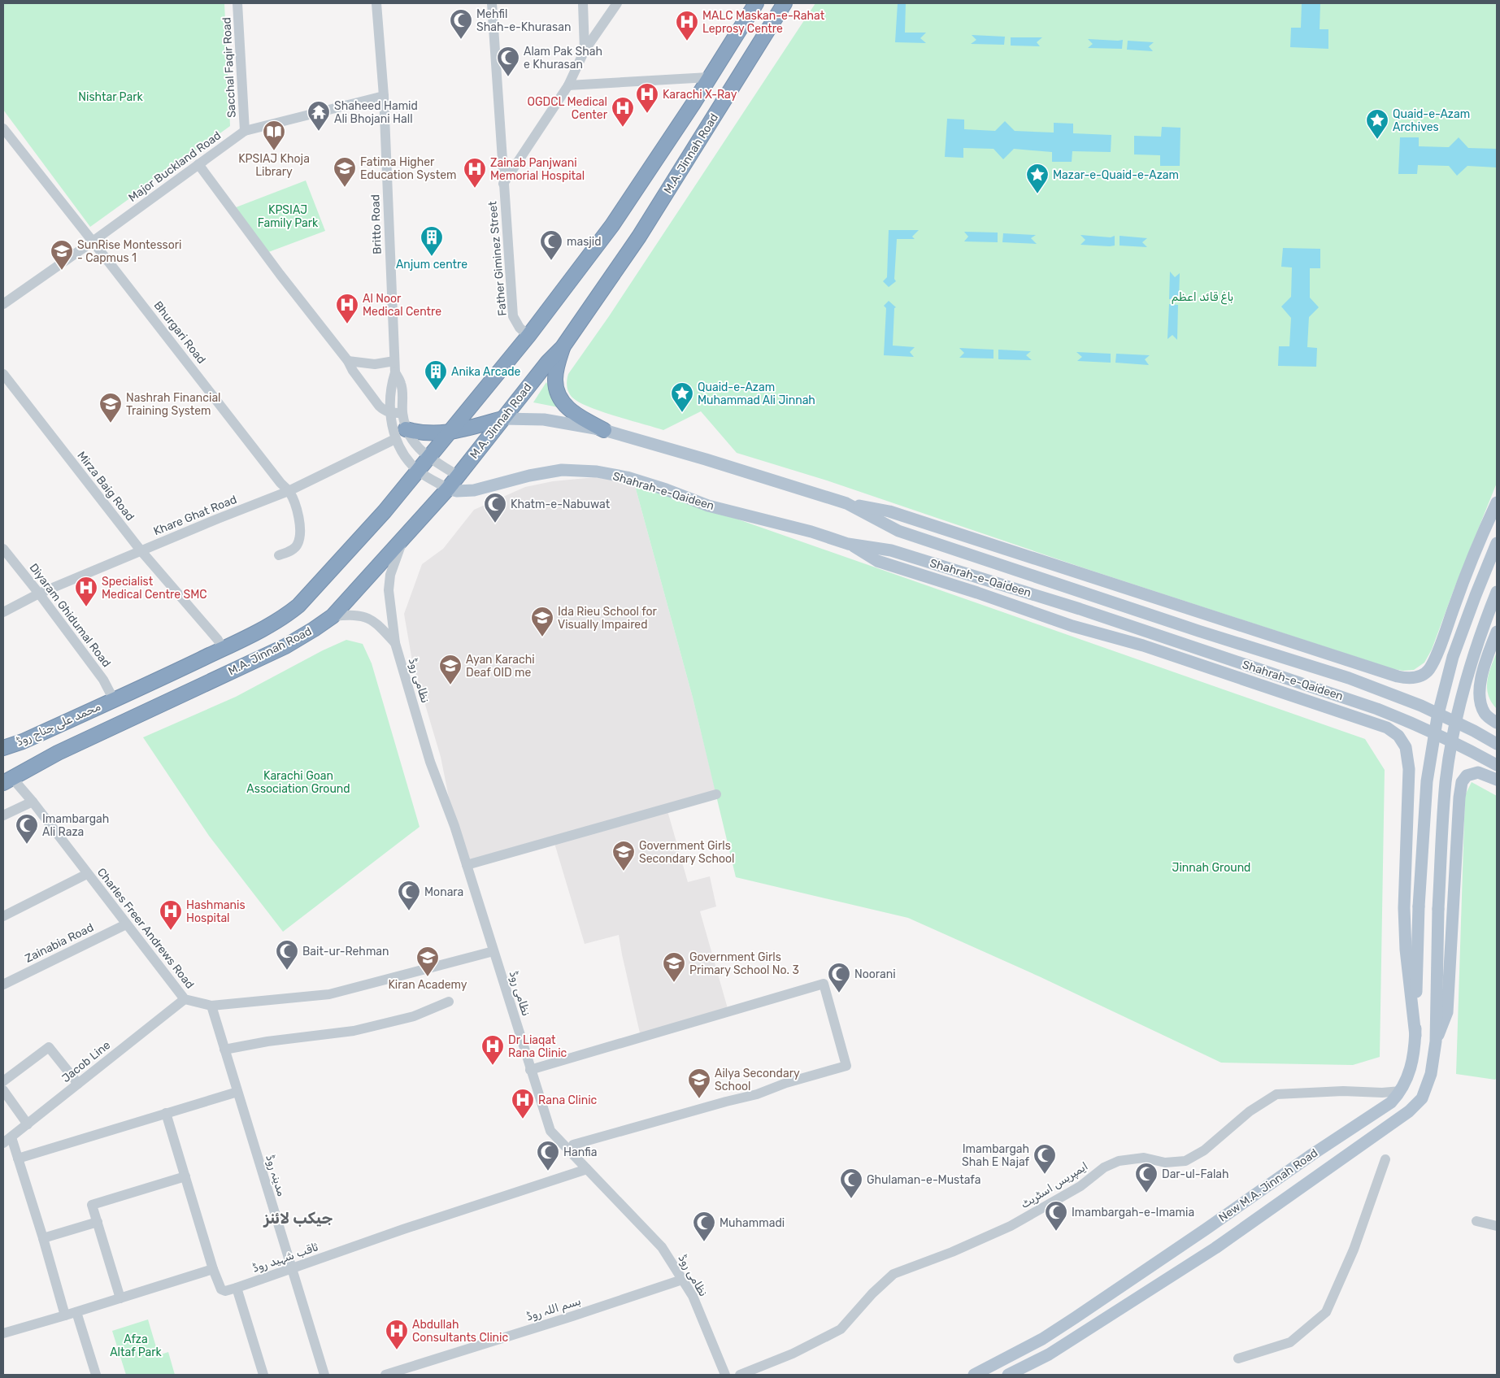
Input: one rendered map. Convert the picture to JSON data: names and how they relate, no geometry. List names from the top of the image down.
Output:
{
  "streets": {
    "highway": ["M.A. Jinnah Road", "محمد علی جناح روڈ"],
    "main road": ["Shahrah-e-Qaideen", "New M.A. Jinnah Road"],
    "street": [
      "Sacchal Faqir Road",
      "Major Buckland Road",
      "Britto Road",
      "Father Giminez Street",
      "Bhurgari Road",
      "Mirza Baig Road",
      "Khare Ghat Road",
      "Diyaram Ghidumal Road",
      "نظامی روڈ",
      "Charles Freer Andrews Road",
      "Zainabia Road",
      "Jacob Line",
      "مدینہ روڈ",
      "ایمپریس اسٹریٹ",
      "ثاقب شہید روڈ",
      "بسم اللہ روڈ"
    ]
  },
  "crossings": [
    ["Sacchal Faqir Road", "Major Buckland Road"],
    ["M.A. Jinnah Road", "Britto Road"],
    ["M.A. Jinnah Road", "Father Giminez Street"],
    ["M.A. Jinnah Road", "Mirza Baig Road"],
    ["M.A. Jinnah Road", "Shahrah-e-Qaideen"],
    ["M.A. Jinnah Road", "Diyaram Ghidumal Road"],
    ["M.A. Jinnah Road", "نظامی روڈ"],
    ["M.A. Jinnah Road", "محمد علی جناح روڈ"],
    ["M.A. Jinnah Road", "Charles Freer Andrews Road"],
    ["Major Buckland Road", "Britto Road"],
    ["Major Buckland Road", "Bhurgari Road"],
    ["Britto Road", "Shahrah-e-Qaideen"],
    ["Britto Road", "Khare Ghat Road"],
    ["Bhurgari Road", "Khare Ghat Road"],
    ["Mirza Baig Road", "Khare Ghat Road"],
    ["Khare Ghat Road", "Diyaram Ghidumal Road"],
    ["Diyaram Ghidumal Road", "محمد علی جناح روڈ"],
    ["نظامی روڈ", "Charles Freer Andrews Road"],
    ["نظامی روڈ", "ثاقب شہید روڈ"],
    ["نظامی روڈ", "بسم اللہ روڈ"],
    ["Charles Freer Andrews Road", "Zainabia Road"],
    ["Charles Freer Andrews Road", "Jacob Line"],
    ["Charles Freer Andrews Road", "مدینہ روڈ"],
    ["مدینہ روڈ", "ثاقب شہید روڈ"],
    ["ایمپریس اسٹریٹ", "New M.A. Jinnah Road"]
  ],
  "districts": ["جیکب لائنز"],
  "parks": [
    "Nishtar Park",
    "KPSIAJ Family Park",
    "باغ قائد اعظم",
    "Karachi Goan Association Ground",
    "Jinnah Ground",
    "Afza Altaf Park"
  ],
  "places": {
    "mosque": [
      "Mehfil Shah-e-Khurasan",
      "Alam Pak Shah e Khurasan",
      "masjid",
      "Khatm-e-Nabuwat",
      "Imambargah Ali Raza",
      "Monara",
      "Bait-ur-Rehman",
      "Noorani",
      "Hanfia",
      "Imambargah Shah E Najaf",
      "Dar-ul-Falah",
      "Ghulaman-e-Mustafa",
      "Imambargah-e-Imamia",
      "Muhammadi"
    ],
    "hospital": [
      "MALC Maskan-e-Rahat Leprosy Centre",
      "Karachi X-Ray",
      "OGDCL Medical Center",
      "Zainab Panjwani Memorial Hospital",
      "Al Noor Medical Centre",
      "Specialist Medical Centre SMC",
      "Hashmanis Hospital",
      "Dr Liaqat Rana Clinic",
      "Rana Clinic",
      "Abdullah Consultants Clinic"
    ],
    "temple": ["Shaheed Hamid Ali Bhojani Hall"],
    "place": ["Quaid-e-Azam Archives", "Mazar-e-Quaid-e-Azam", "Quaid-e-Azam Muhammad Ali Jinnah"],
    "library": ["KPSIAJ Khoja Library"],
    "school or university": [
      "Fatima Higher Education System",
      "SunRise Montessori - Capmus 1",
      "Nashrah Financial Training System",
      "Ida Rieu School for Visually Impaired",
      "Ayan Karachi Deaf OID me",
      "Government Girls Secondary School",
      "Kiran Academy",
      "Government Girls Primary School No. 3",
      "Ailya Secondary School"
    ],
    "building": ["Anjum centre", "Anika Arcade"]
  }
}
